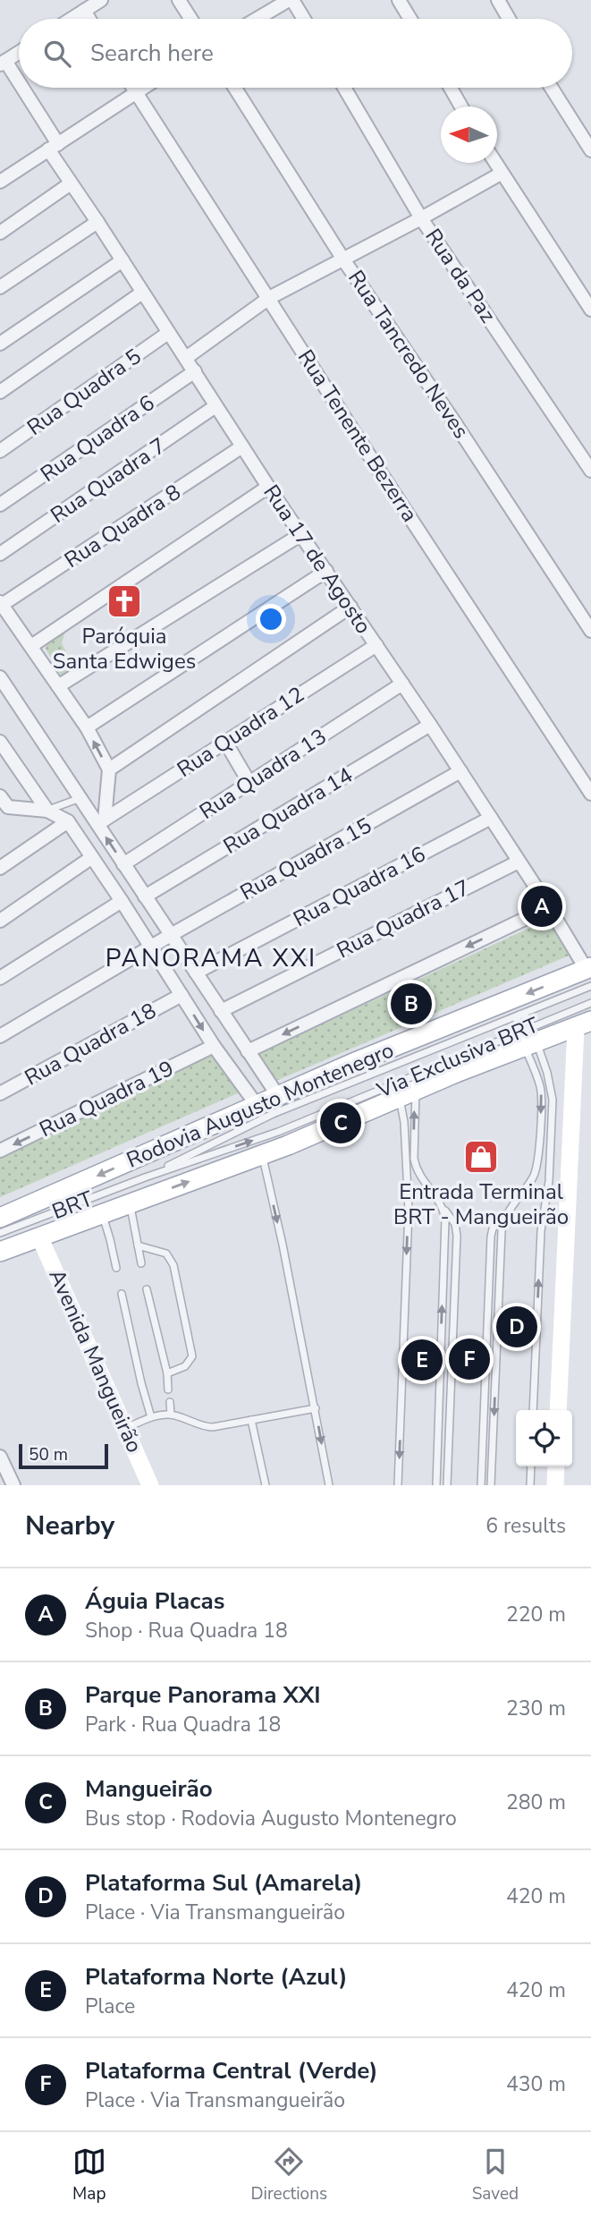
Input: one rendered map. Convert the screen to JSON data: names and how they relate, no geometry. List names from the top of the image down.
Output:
{
  "streets": {
    "main road": ["Rodovia Augusto Montenegro"],
    "street": [
      "Rua da Paz",
      "Rua Tancredo Neves",
      "Rua Quadra 5",
      "Rua Tenente Bezerra",
      "Rua Quadra 6",
      "Rua Quadra 7",
      "Rua Quadra 8",
      "Rua 17 de Agosto",
      "Rua Quadra 12",
      "Rua Quadra 13",
      "Rua Quadra 14",
      "Rua Quadra 15",
      "Rua Quadra 16",
      "Rua Quadra 17",
      "Rua Quadra 18",
      "Rua Quadra 19",
      "Avenida Mangueirão"
    ],
    "lane": ["Via Exclusiva BRT", "BRT"]
  },
  "crossings": [
    ["Rua Quadra 5", "Rua 17 de Agosto"],
    ["Rua Quadra 6", "Rua 17 de Agosto"],
    ["Rua Quadra 7", "Rua 17 de Agosto"],
    ["Rua Quadra 8", "Rua 17 de Agosto"],
    ["Rua 17 de Agosto", "Rua Quadra 12"],
    ["Rua 17 de Agosto", "Rua Quadra 13"],
    ["Rua 17 de Agosto", "Rua Quadra 14"],
    ["Rua 17 de Agosto", "Rua Quadra 15"],
    ["Rua 17 de Agosto", "Rua Quadra 16"],
    ["Rua 17 de Agosto", "Rua Quadra 17"],
    ["Rua 17 de Agosto", "Via Exclusiva BRT"],
    ["Rua 17 de Agosto", "Rodovia Augusto Montenegro"],
    ["Via Exclusiva BRT", "Rodovia Augusto Montenegro"],
    ["Via Exclusiva BRT", "BRT"],
    ["Rodovia Augusto Montenegro", "Avenida Mangueirão"]
  ],
  "districts": ["PANORAMA XXI"],
  "places": {
    "church": ["Paróquia Santa Edwiges"],
    "shop": ["Entrada Terminal BRT - Mangueirão"]
  },
  "scale_bar": "50 m",
  "north": "left",
  "page": {
    "search": "Search here",
    "pins": [
      "A",
      "B",
      "C",
      "D",
      "F",
      "E"
    ],
    "scale": "50 m",
    "heading": ["Nearby", "6 results"],
    "list": [
      {
        "mark": "A",
        "name": "Águia Placas",
        "note": "Shop · Rua Quadra 18",
        "value": "220 m"
      },
      {
        "mark": "B",
        "name": "Parque Panorama XXI",
        "note": "Park · Rua Quadra 18",
        "value": "230 m"
      },
      {
        "mark": "C",
        "name": "Mangueirão",
        "note": "Bus stop · Rodovia Augusto Montenegro",
        "value": "280 m"
      },
      {
        "mark": "D",
        "name": "Plataforma Sul (Amarela)",
        "note": "Place · Via Transmangueirão",
        "value": "420 m"
      },
      {
        "mark": "E",
        "name": "Plataforma Norte (Azul)",
        "note": "Place",
        "value": "420 m"
      },
      {
        "mark": "F",
        "name": "Plataforma Central (Verde)",
        "note": "Place · Via Transmangueirão",
        "value": "430 m"
      }
    ],
    "nav": ["Map", "Directions", "Saved"]
  }
}
